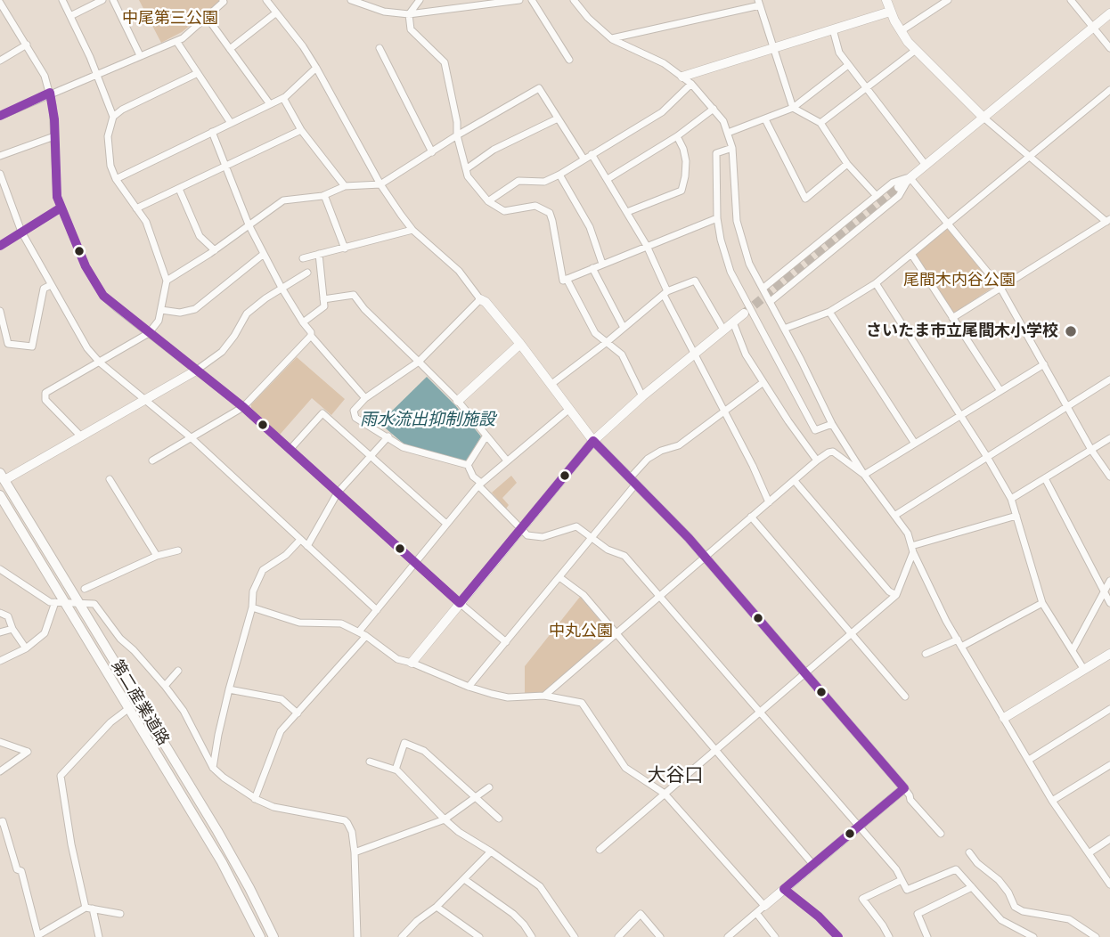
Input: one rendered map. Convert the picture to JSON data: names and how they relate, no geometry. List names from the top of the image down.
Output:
{
  "streets": {
    "main road": ["第二産業道路"]
  },
  "districts": ["大谷口"],
  "water": ["雨水流出抑制施設"],
  "parks": ["中尾第三公園", "尾間木内谷公園", "中丸公園"],
  "places": ["さいたま市立尾間木小学校"]
}
